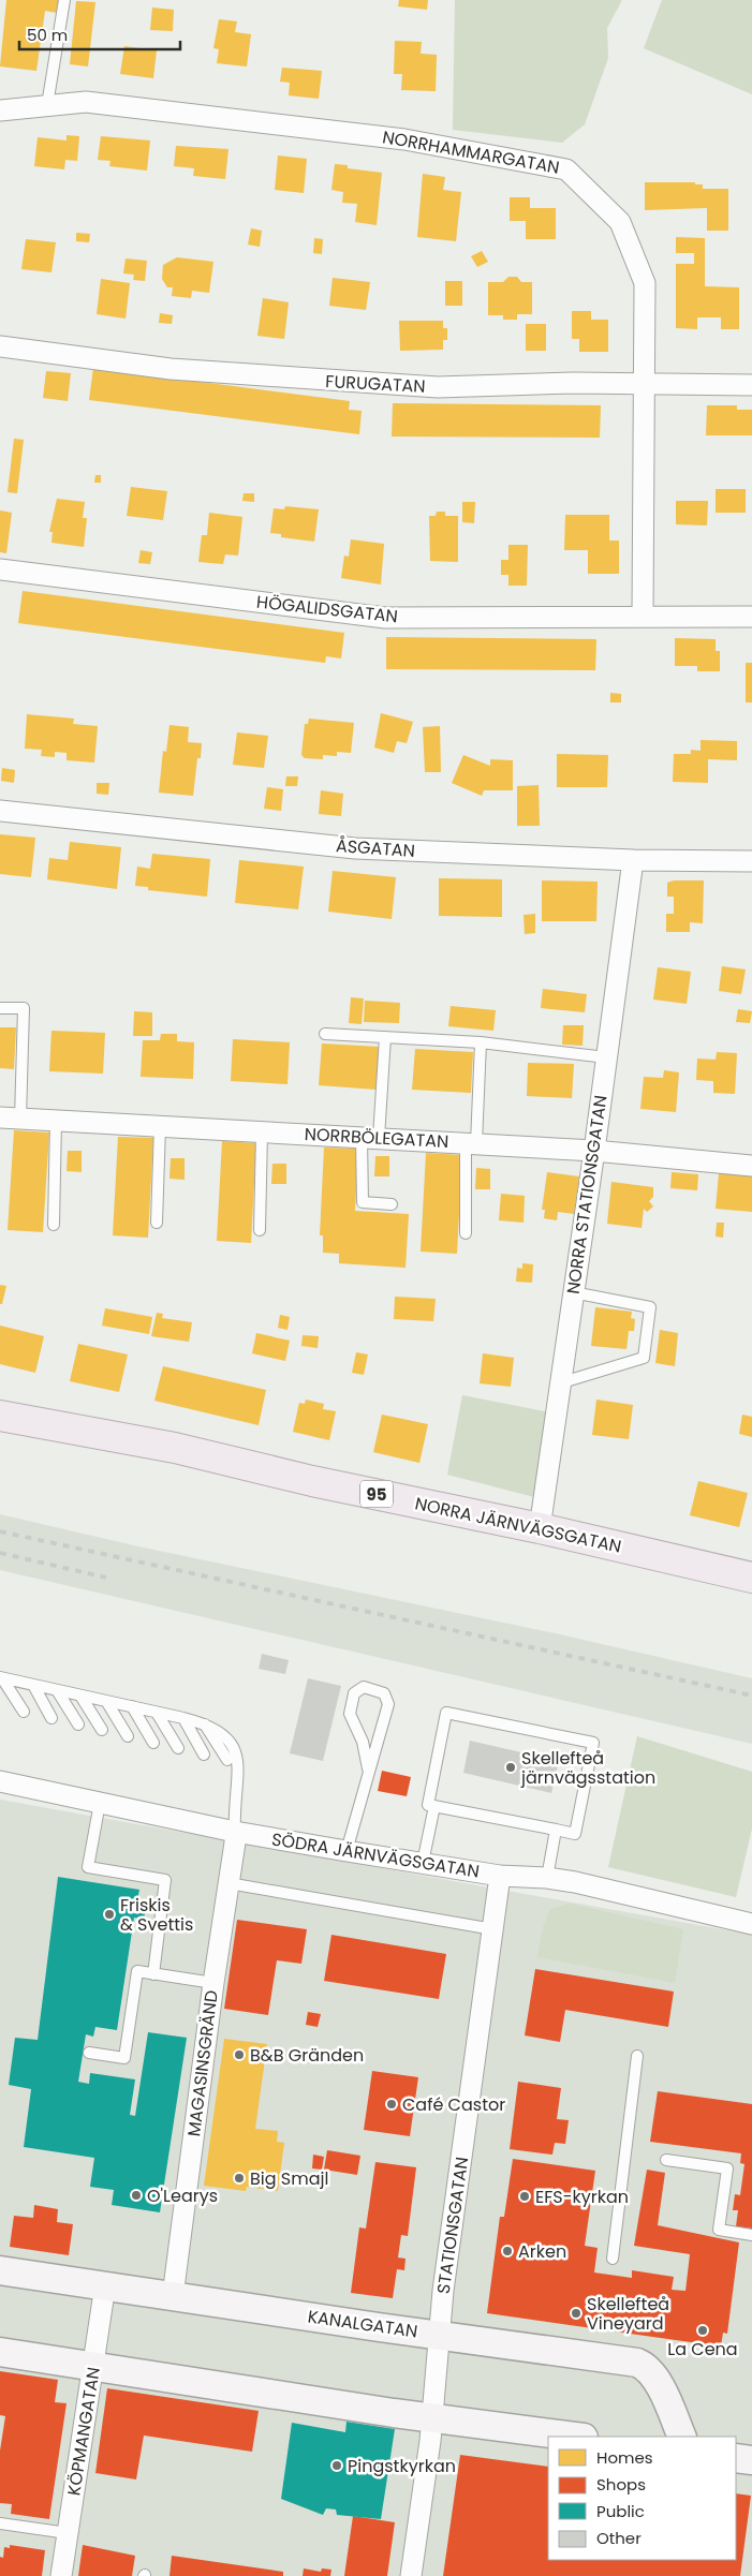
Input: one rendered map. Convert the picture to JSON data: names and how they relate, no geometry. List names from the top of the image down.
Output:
{
  "streets": {
    "main road": ["95", "NORRA JÄRNVÄGSGATAN", "KANALGATAN"],
    "street": [
      "NORRHAMMARGATAN",
      "FURUGATAN",
      "HÖGALIDSGATAN",
      "ÅSGATAN",
      "NORRBÖLEGATAN",
      "NORRA STATIONSGATAN",
      "SÖDRA JÄRNVÄGSGATAN",
      "MAGASINSGRÄND",
      "STATIONSGATAN",
      "KÖPMANGATAN"
    ]
  },
  "crossings": [
    ["NORRHAMMARGATAN", "FURUGATAN"],
    ["NORRHAMMARGATAN", "HÖGALIDSGATAN"],
    ["ÅSGATAN", "NORRA STATIONSGATAN"],
    ["NORRBÖLEGATAN", "NORRA STATIONSGATAN"],
    ["NORRA STATIONSGATAN", "NORRA JÄRNVÄGSGATAN"],
    ["SÖDRA JÄRNVÄGSGATAN", "MAGASINSGRÄND"],
    ["SÖDRA JÄRNVÄGSGATAN", "STATIONSGATAN"],
    ["MAGASINSGRÄND", "KANALGATAN"],
    ["STATIONSGATAN", "KANALGATAN"],
    ["KANALGATAN", "KÖPMANGATAN"]
  ],
  "places": [
    "Skellefteå järnvägsstation",
    "Friskis & Svettis",
    "B&B Gränden",
    "Café Castor",
    "Big Smajl",
    "O'Learys",
    "EFS-kyrkan",
    "Arken",
    "Skellefteå Vineyard",
    "La Cena",
    "Pingstkyrkan"
  ],
  "legend": [
    "Homes",
    "Shops",
    "Public",
    "Other"
  ],
  "scale_bar": "50 m"
}
